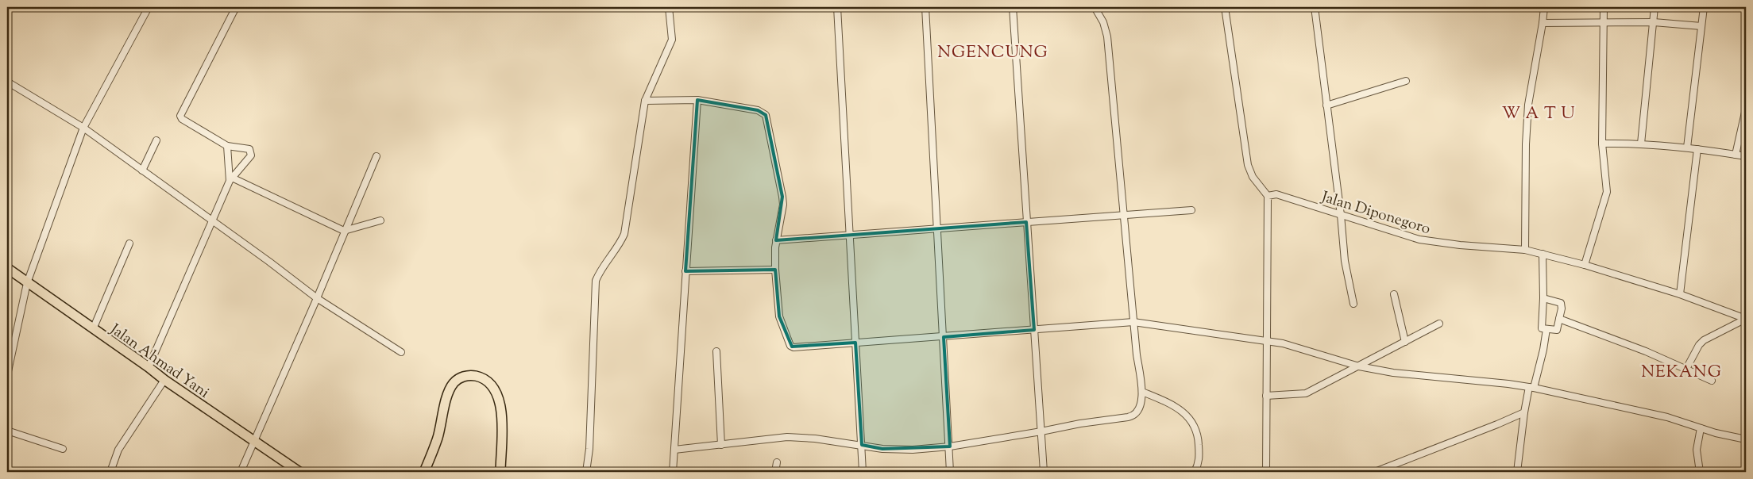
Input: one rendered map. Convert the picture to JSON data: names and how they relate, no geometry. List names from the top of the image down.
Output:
{
  "streets": {
    "highway": ["Jalan Ahmad Yani"],
    "street": ["Jalan Diponegoro"]
  },
  "districts": ["NGENCUNG", "W A T U", "NEKANG"]
}
